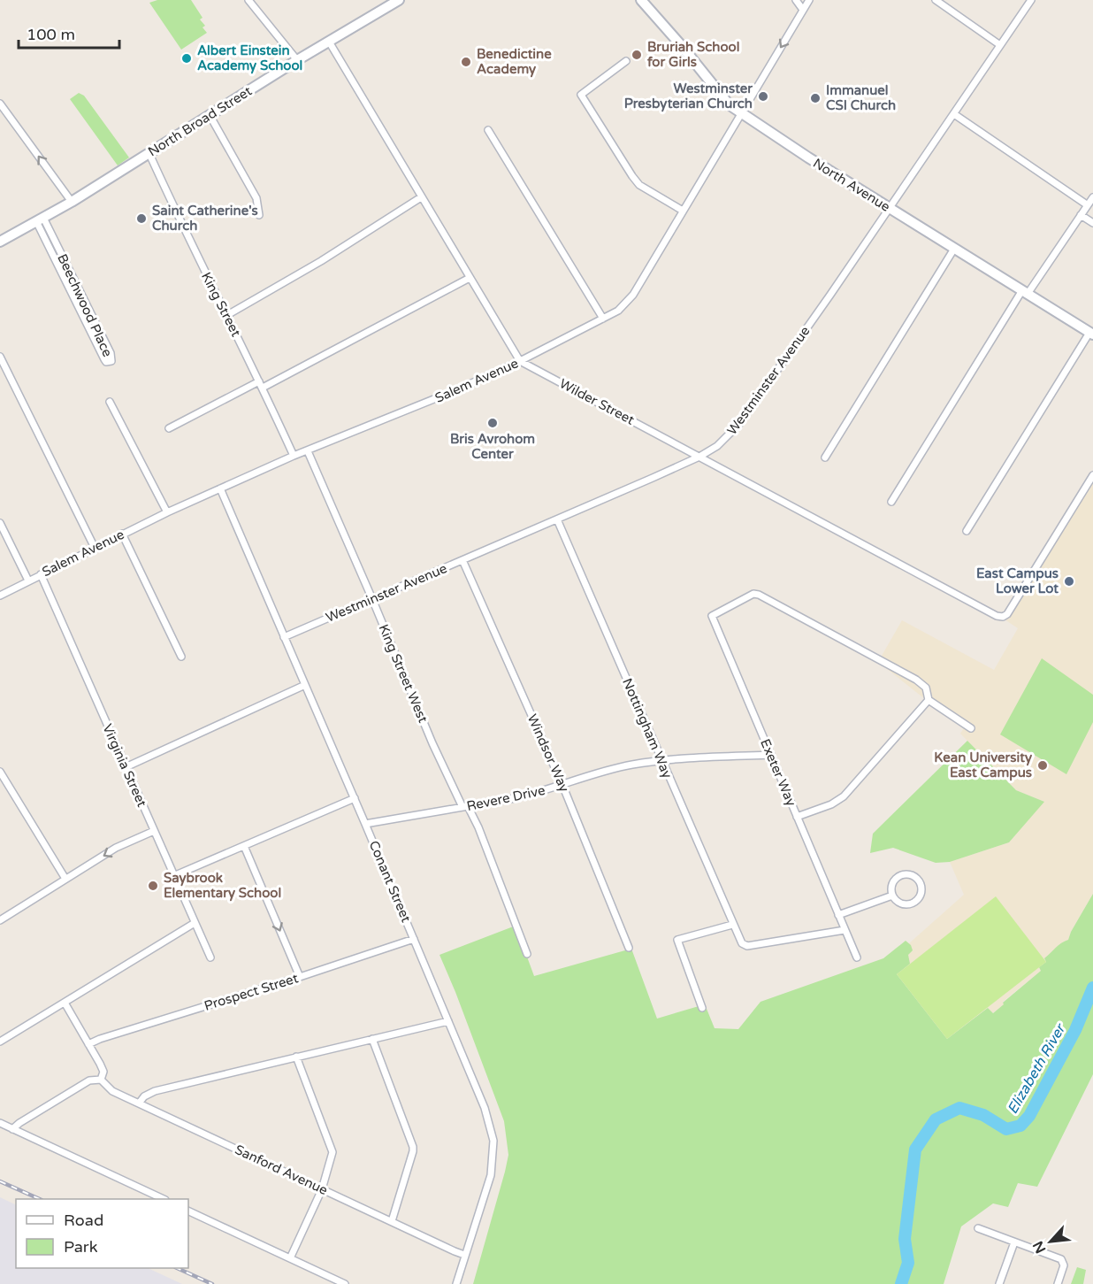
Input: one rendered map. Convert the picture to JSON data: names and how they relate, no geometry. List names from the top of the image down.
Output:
{
  "streets": {
    "main road": ["North Broad Street", "North Avenue"],
    "street": [
      "King Street",
      "Beechwood Place",
      "Salem Avenue",
      "Westminster Avenue",
      "Wilder Street",
      "King Street West",
      "Nottingham Way",
      "Windsor Way",
      "Virginia Street",
      "Exeter Way",
      "Revere Drive",
      "Conant Street",
      "Prospect Street",
      "Sanford Avenue"
    ]
  },
  "crossings": [
    ["North Broad Street", "King Street"],
    ["North Broad Street", "Beechwood Place"],
    ["North Avenue", "Salem Avenue"],
    ["North Avenue", "Westminster Avenue"],
    ["King Street", "Salem Avenue"],
    ["Salem Avenue", "Wilder Street"],
    ["Salem Avenue", "King Street West"],
    ["Salem Avenue", "Virginia Street"],
    ["Salem Avenue", "Conant Street"],
    ["Westminster Avenue", "Wilder Street"],
    ["Westminster Avenue", "King Street West"],
    ["Westminster Avenue", "Nottingham Way"],
    ["Westminster Avenue", "Windsor Way"],
    ["Westminster Avenue", "Conant Street"],
    ["King Street West", "Revere Drive"],
    ["Nottingham Way", "Exeter Way"],
    ["Nottingham Way", "Revere Drive"],
    ["Windsor Way", "Revere Drive"],
    ["Exeter Way", "Revere Drive"],
    ["Revere Drive", "Conant Street"],
    ["Conant Street", "Prospect Street"],
    ["Conant Street", "Sanford Avenue"]
  ],
  "water": ["Elizabeth River"],
  "places": [
    "Bruriah School for Girls",
    "Albert Einstein Academy School",
    "Benedictine Academy",
    "Westminster Presbyterian Church",
    "Immanuel CSI Church",
    "Saint Catherine's Church",
    "Bris Avrohom Center",
    "East Campus Lower Lot",
    "Kean University East Campus",
    "Saybrook Elementary School"
  ],
  "legend": ["Road", "Park"],
  "scale_bar": "100 m",
  "north": "bottom left"
}
